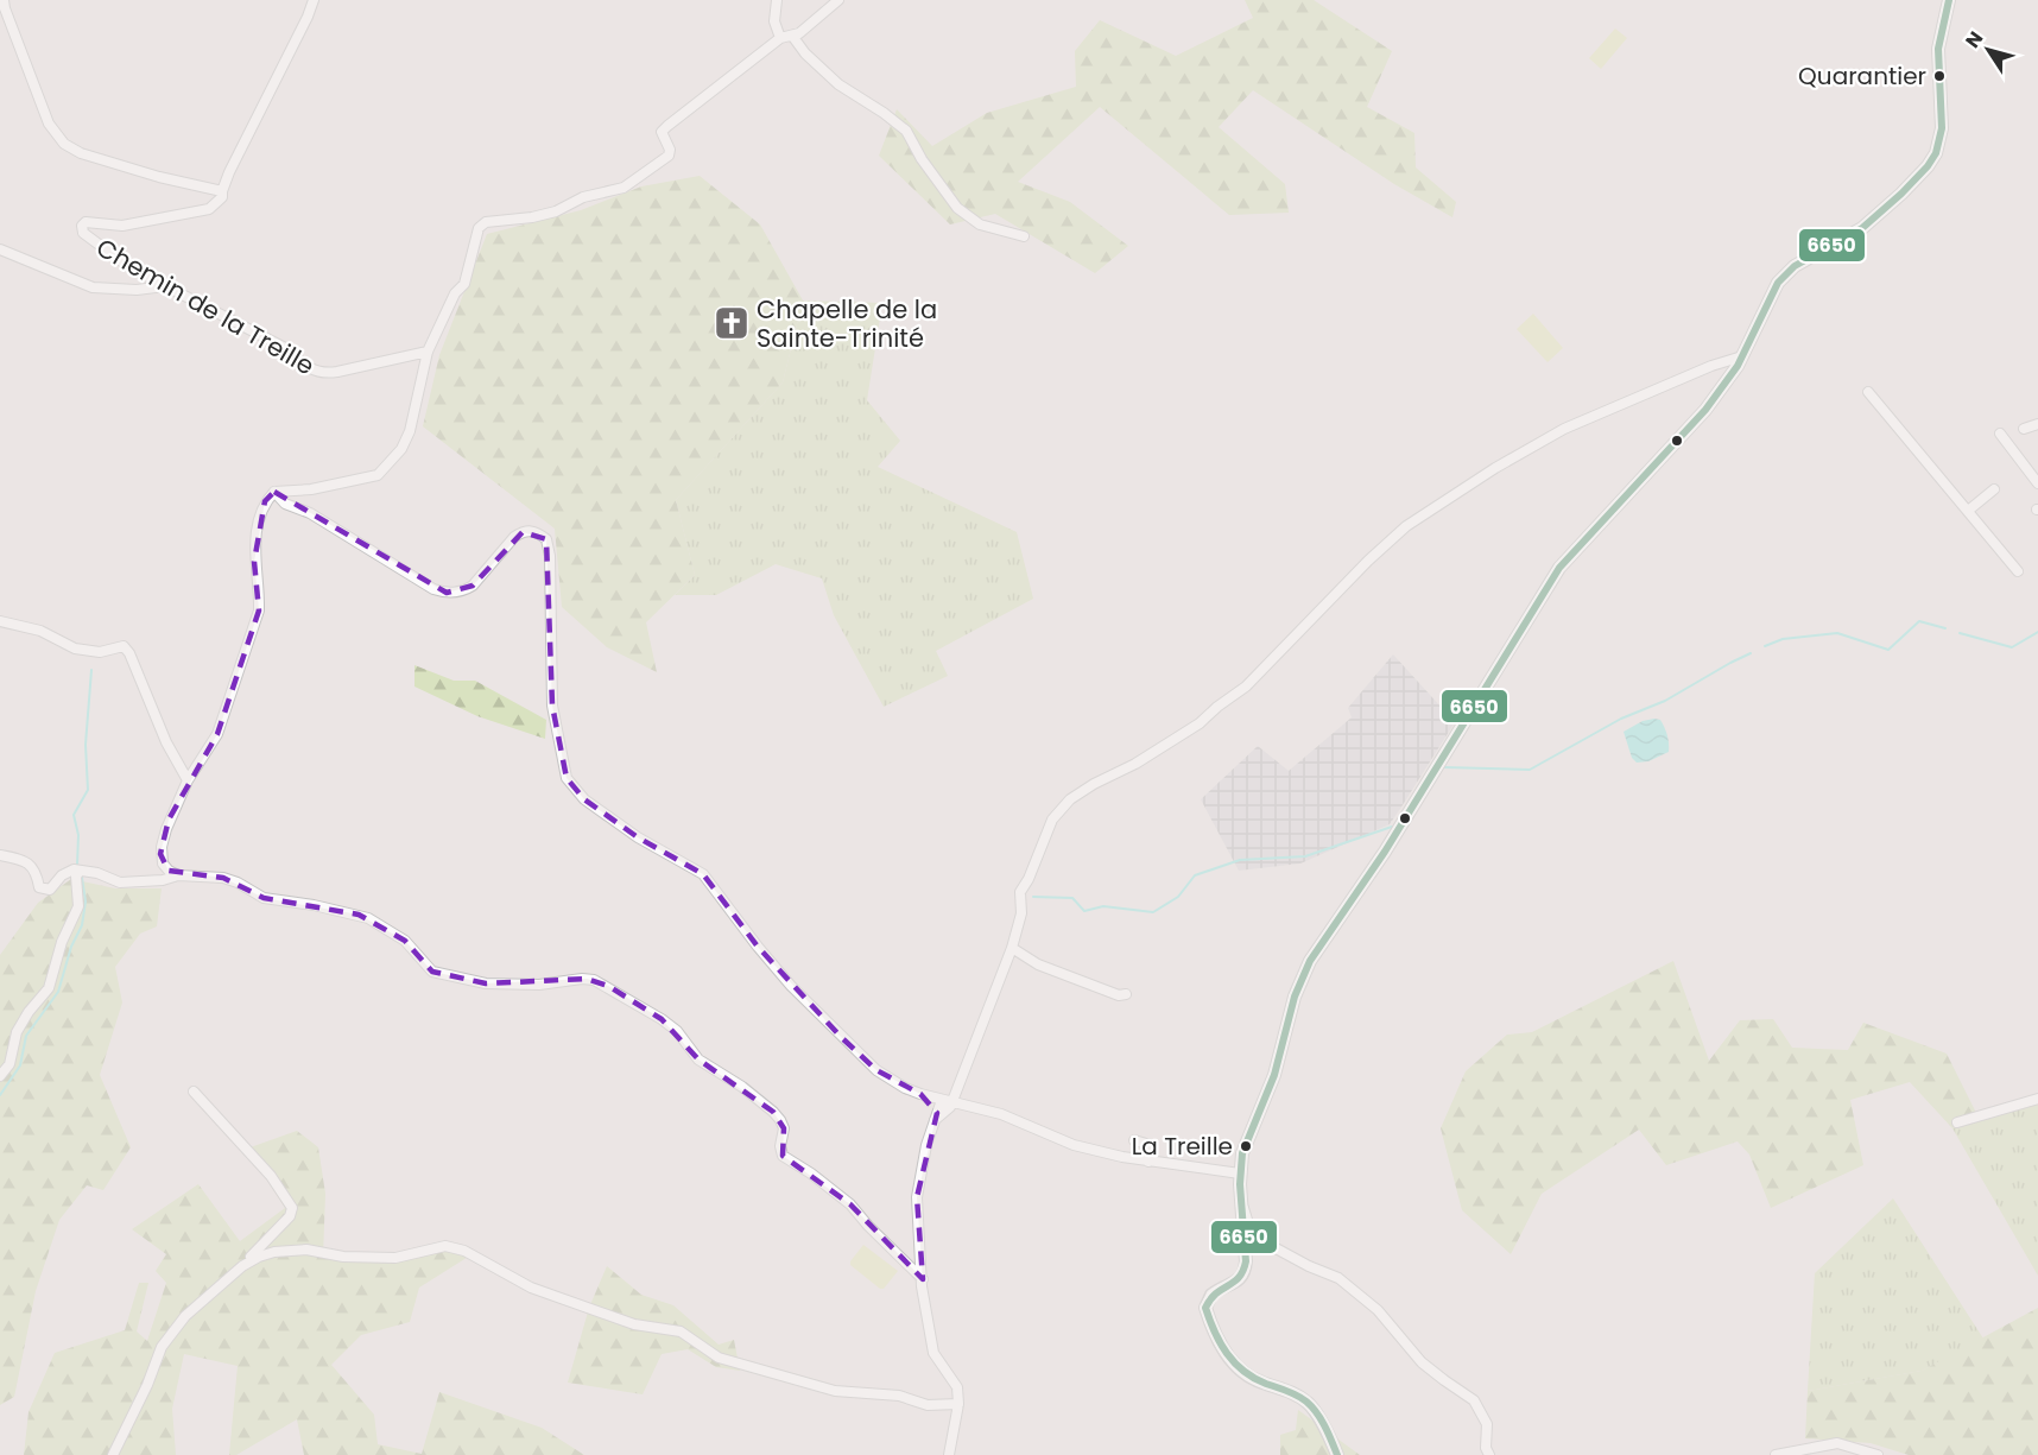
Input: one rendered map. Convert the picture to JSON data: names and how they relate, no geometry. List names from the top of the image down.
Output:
{
  "streets": {
    "street": ["Chemin de la Treille"]
  },
  "places": {
    "other": ["Quarantier", "La Treille"],
    "church": ["Chapelle de la Sainte-Trinité"]
  },
  "lines": ["transit line 6650"],
  "north": "top left"
}
